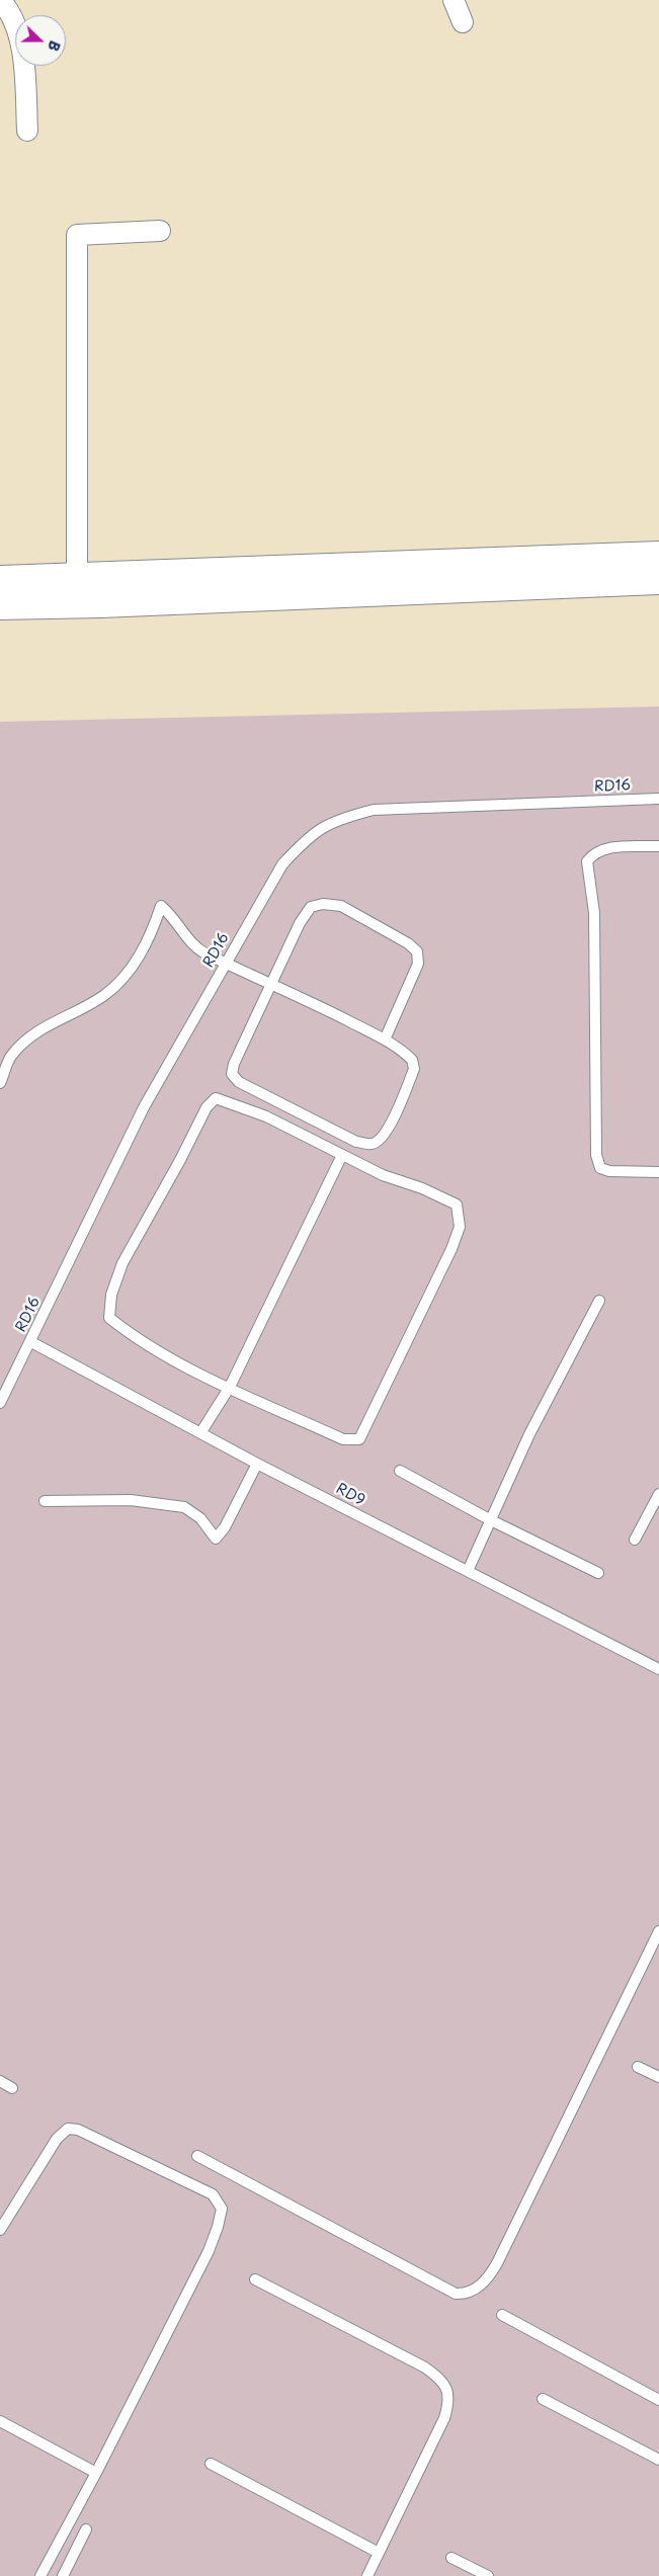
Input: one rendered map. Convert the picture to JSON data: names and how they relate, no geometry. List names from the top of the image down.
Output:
{
  "streets": {
    "lane": ["RD16", "RD9"]
  },
  "crossings": [
    ["RD16", "RD9"]
  ],
  "north": "right"
}
